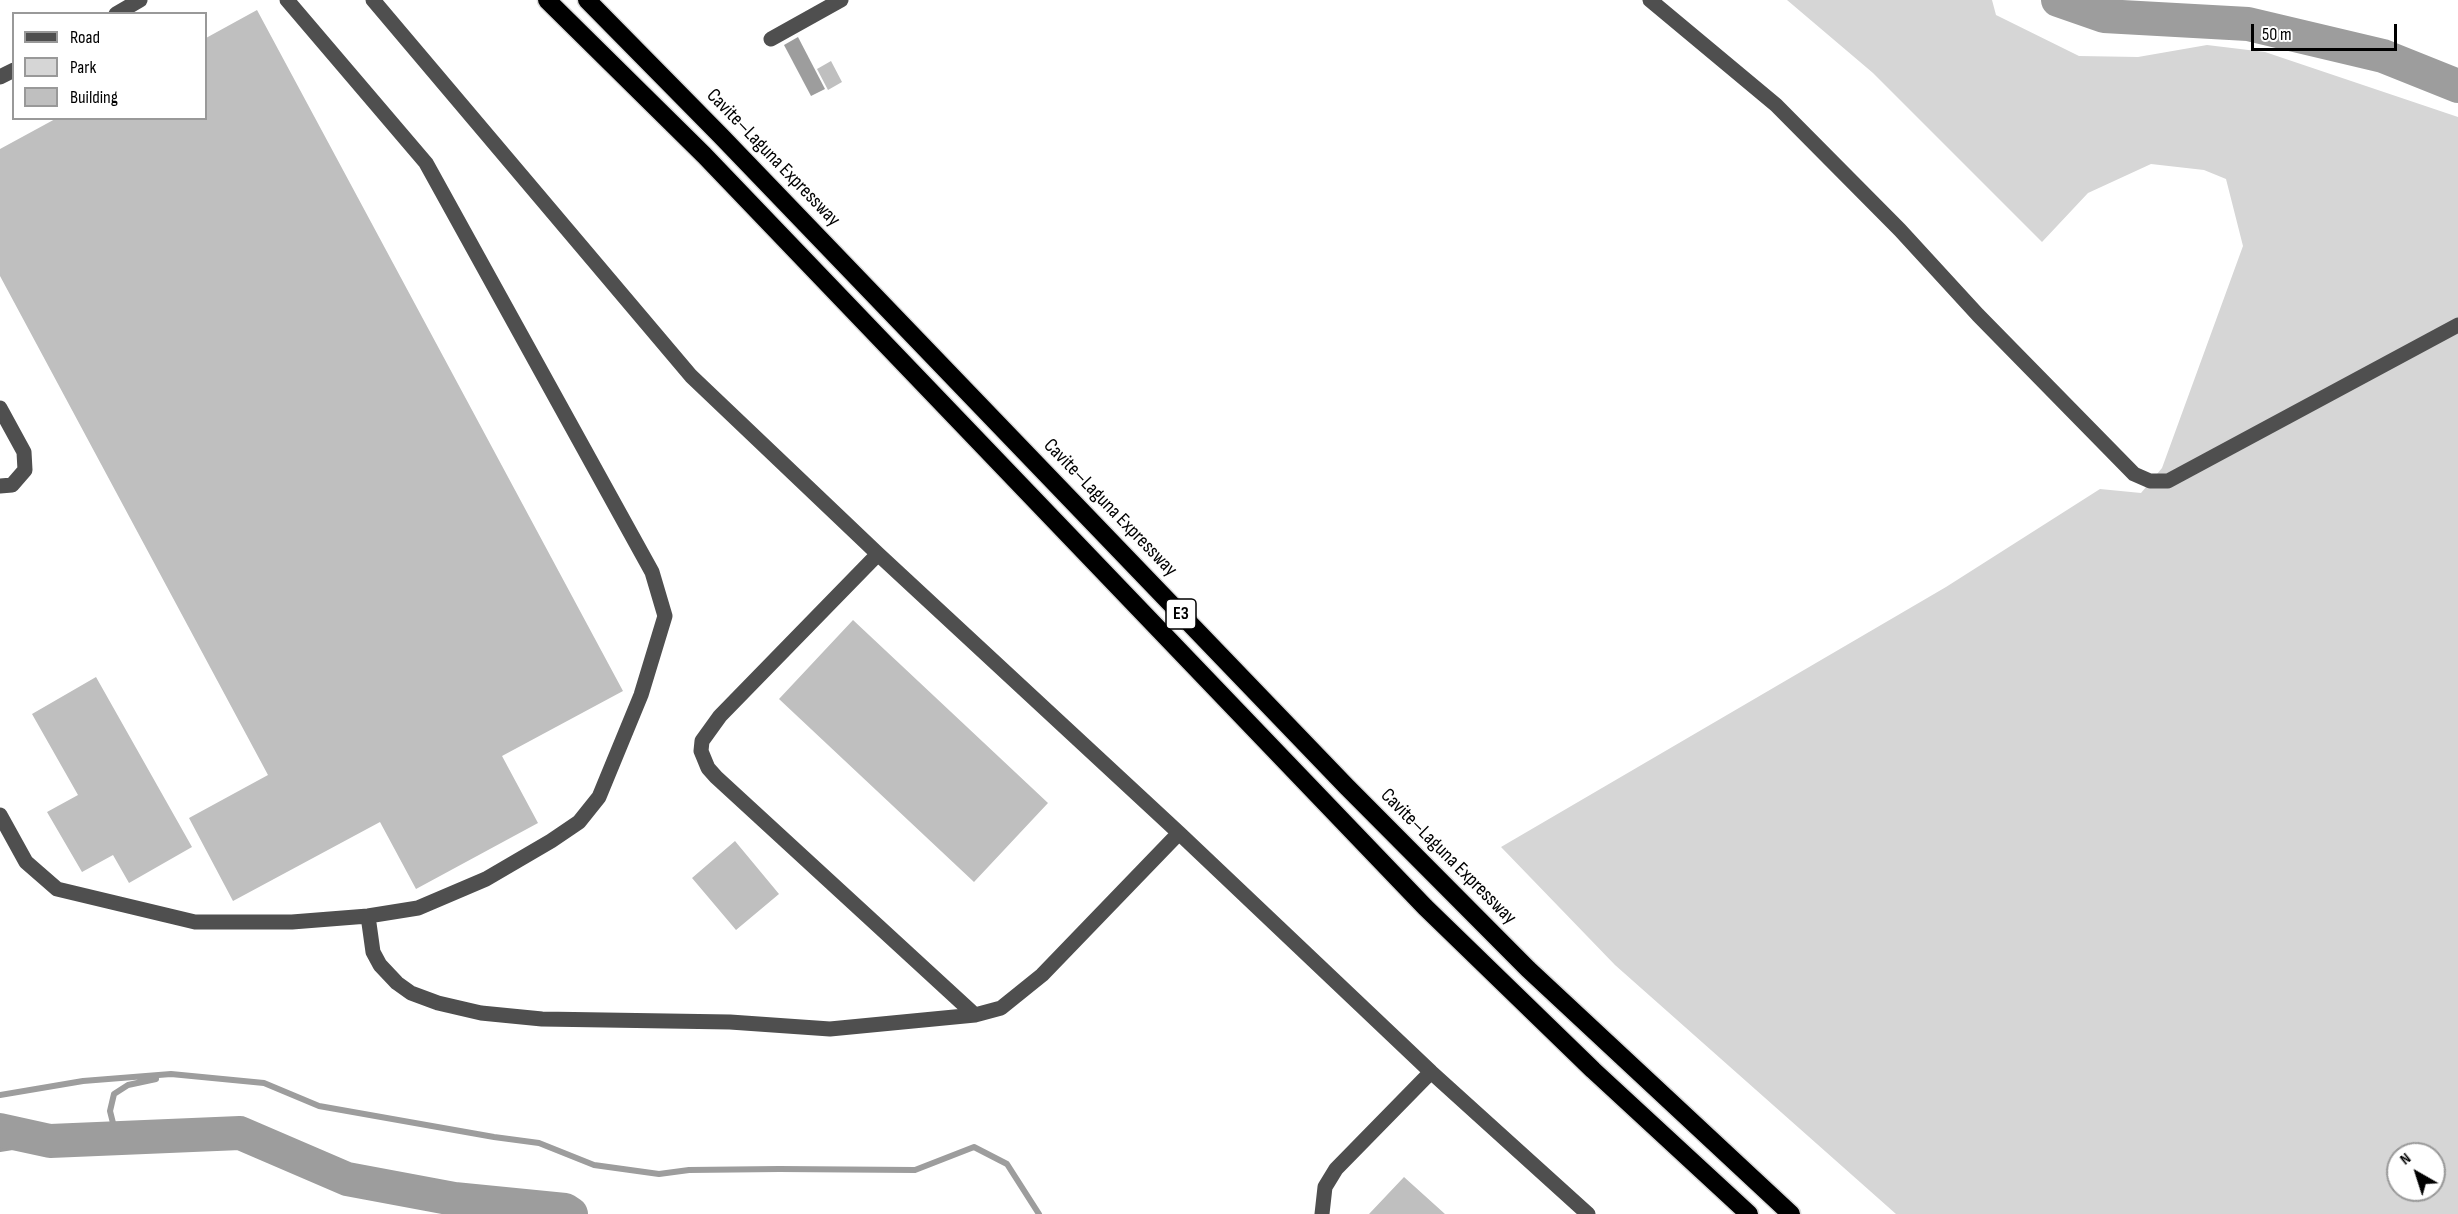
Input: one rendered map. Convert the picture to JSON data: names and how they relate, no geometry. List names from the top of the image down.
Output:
{
  "streets": {
    "highway": ["Cavite–Laguna Expressway", "E3"]
  },
  "legend": ["Road", "Park", "Building"],
  "scale_bar": "50 m",
  "north": "top left"
}
